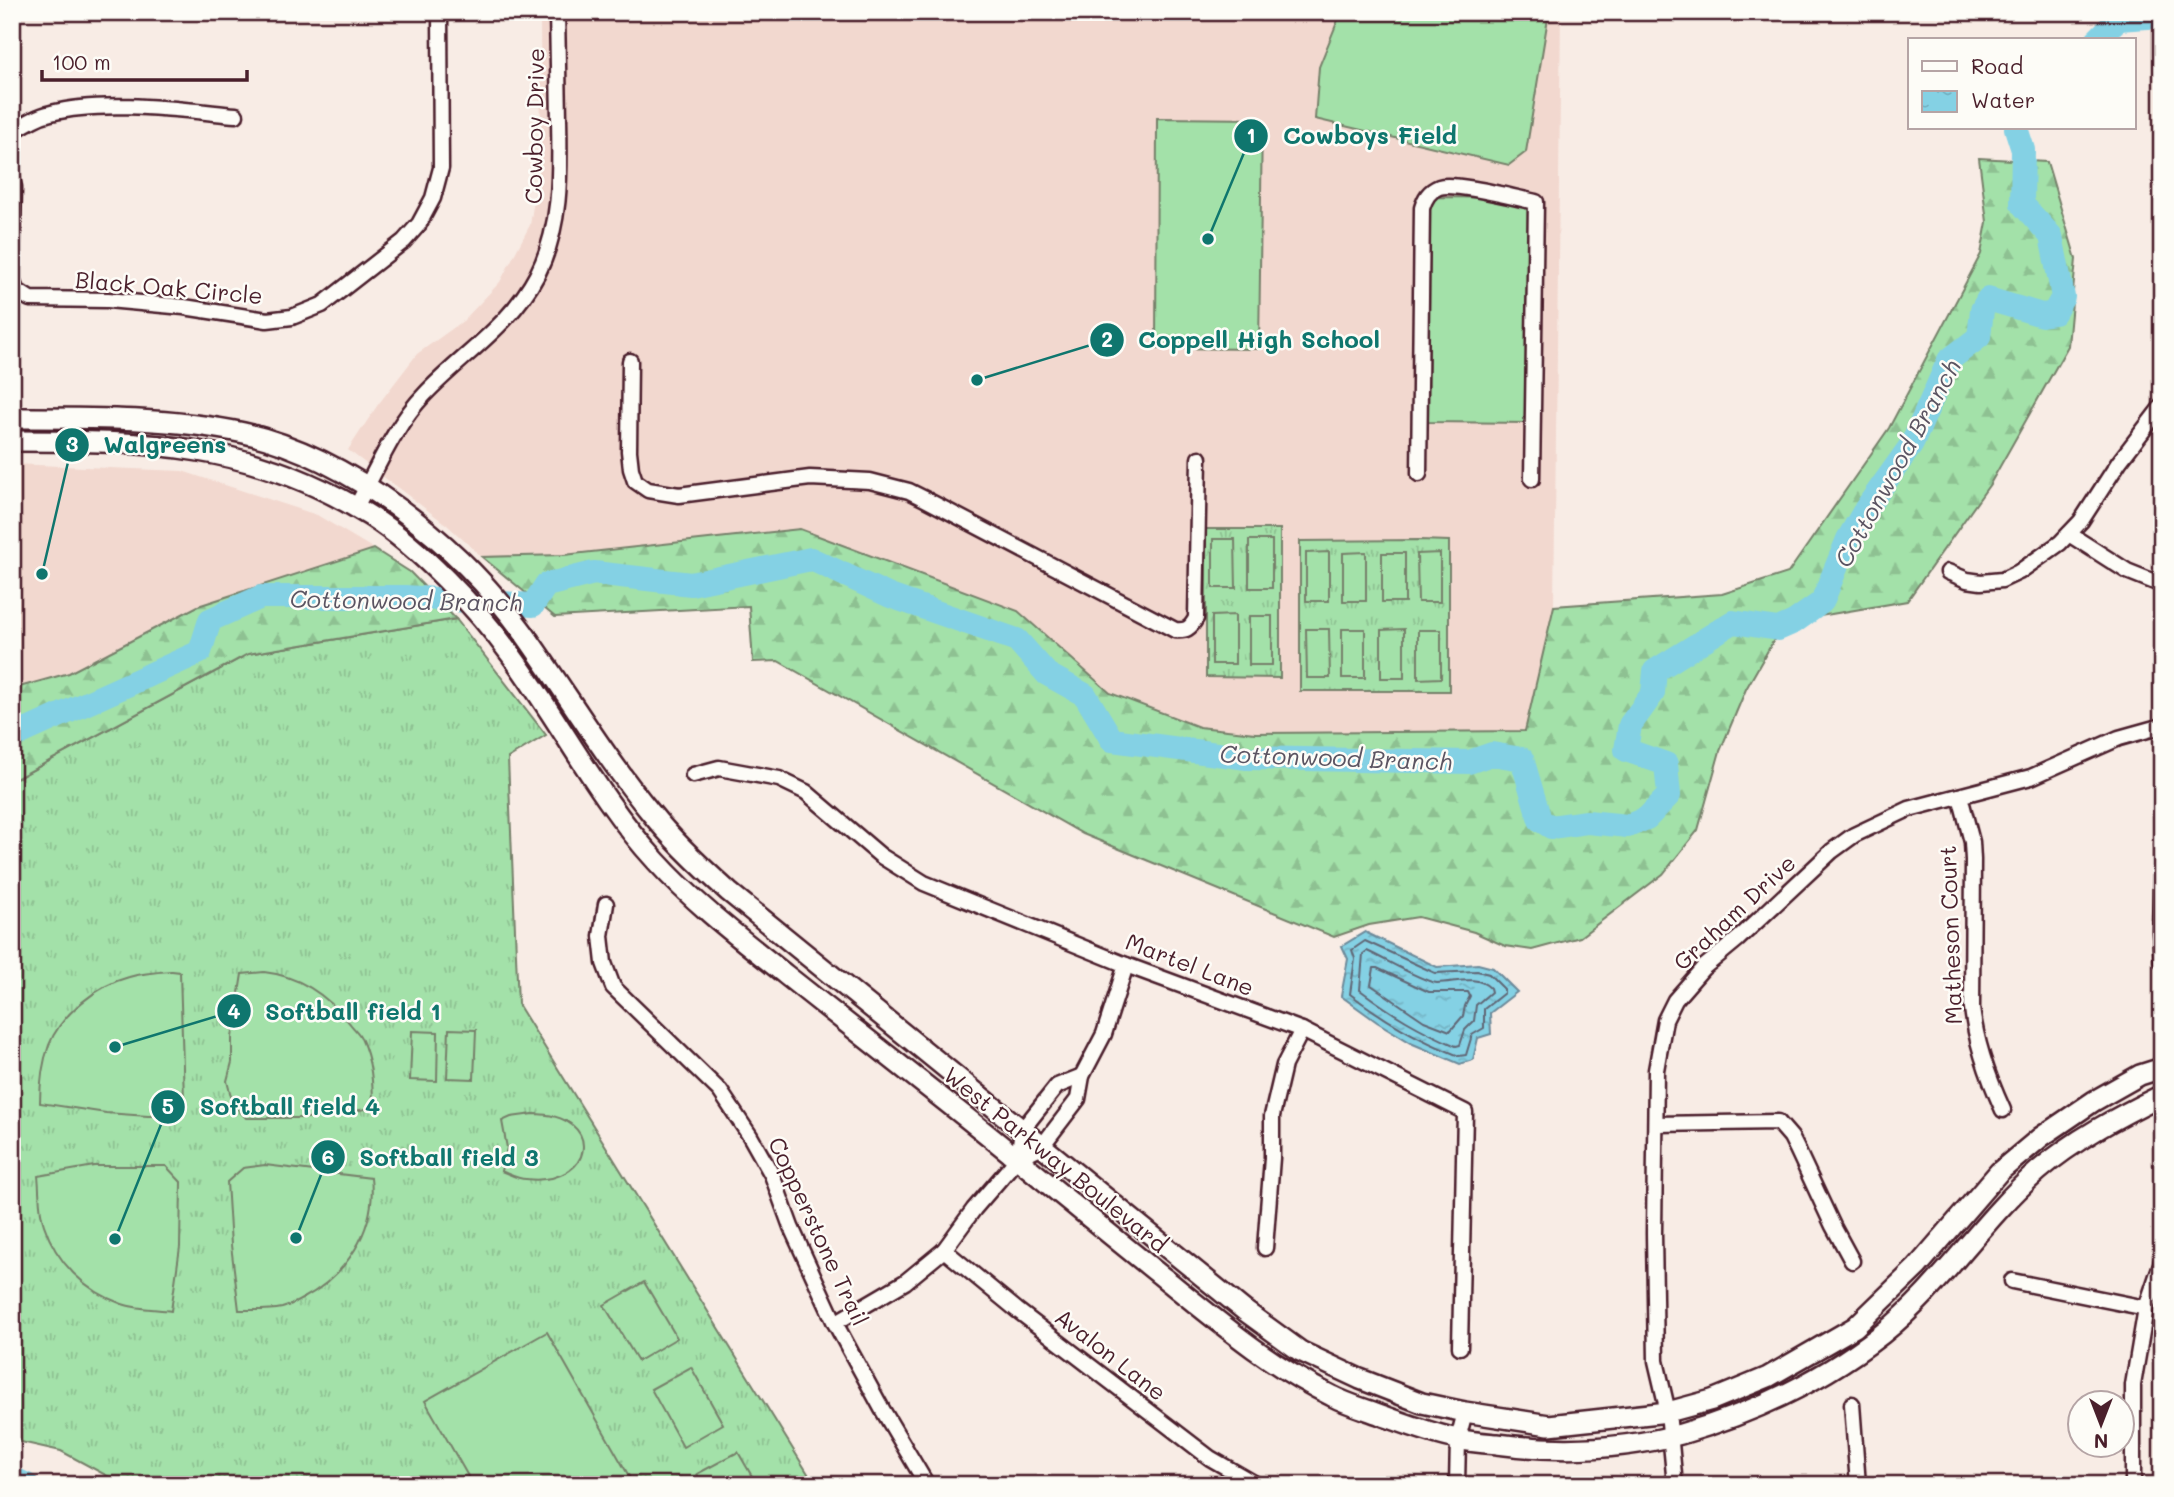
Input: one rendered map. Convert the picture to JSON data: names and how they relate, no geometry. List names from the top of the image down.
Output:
{
  "streets": {
    "street": [
      "Cowboy Drive",
      "Black Oak Circle",
      "Graham Drive",
      "Matheson Court",
      "Martel Lane",
      "West Parkway Boulevard",
      "Copperstone Trail",
      "Avalon Lane"
    ]
  },
  "crossings": [
    ["Cowboy Drive", "West Parkway Boulevard"],
    ["Graham Drive", "Matheson Court"],
    ["Graham Drive", "West Parkway Boulevard"]
  ],
  "water": ["Cottonwood Branch"],
  "places": [
    "Cowboys Field",
    "Coppell High School",
    "Walgreens",
    "Softball field 1",
    "Softball field 3",
    "Softball field 4"
  ],
  "legend": ["Road", "Water"],
  "scale_bar": "100 m",
  "north": "bottom"
}
